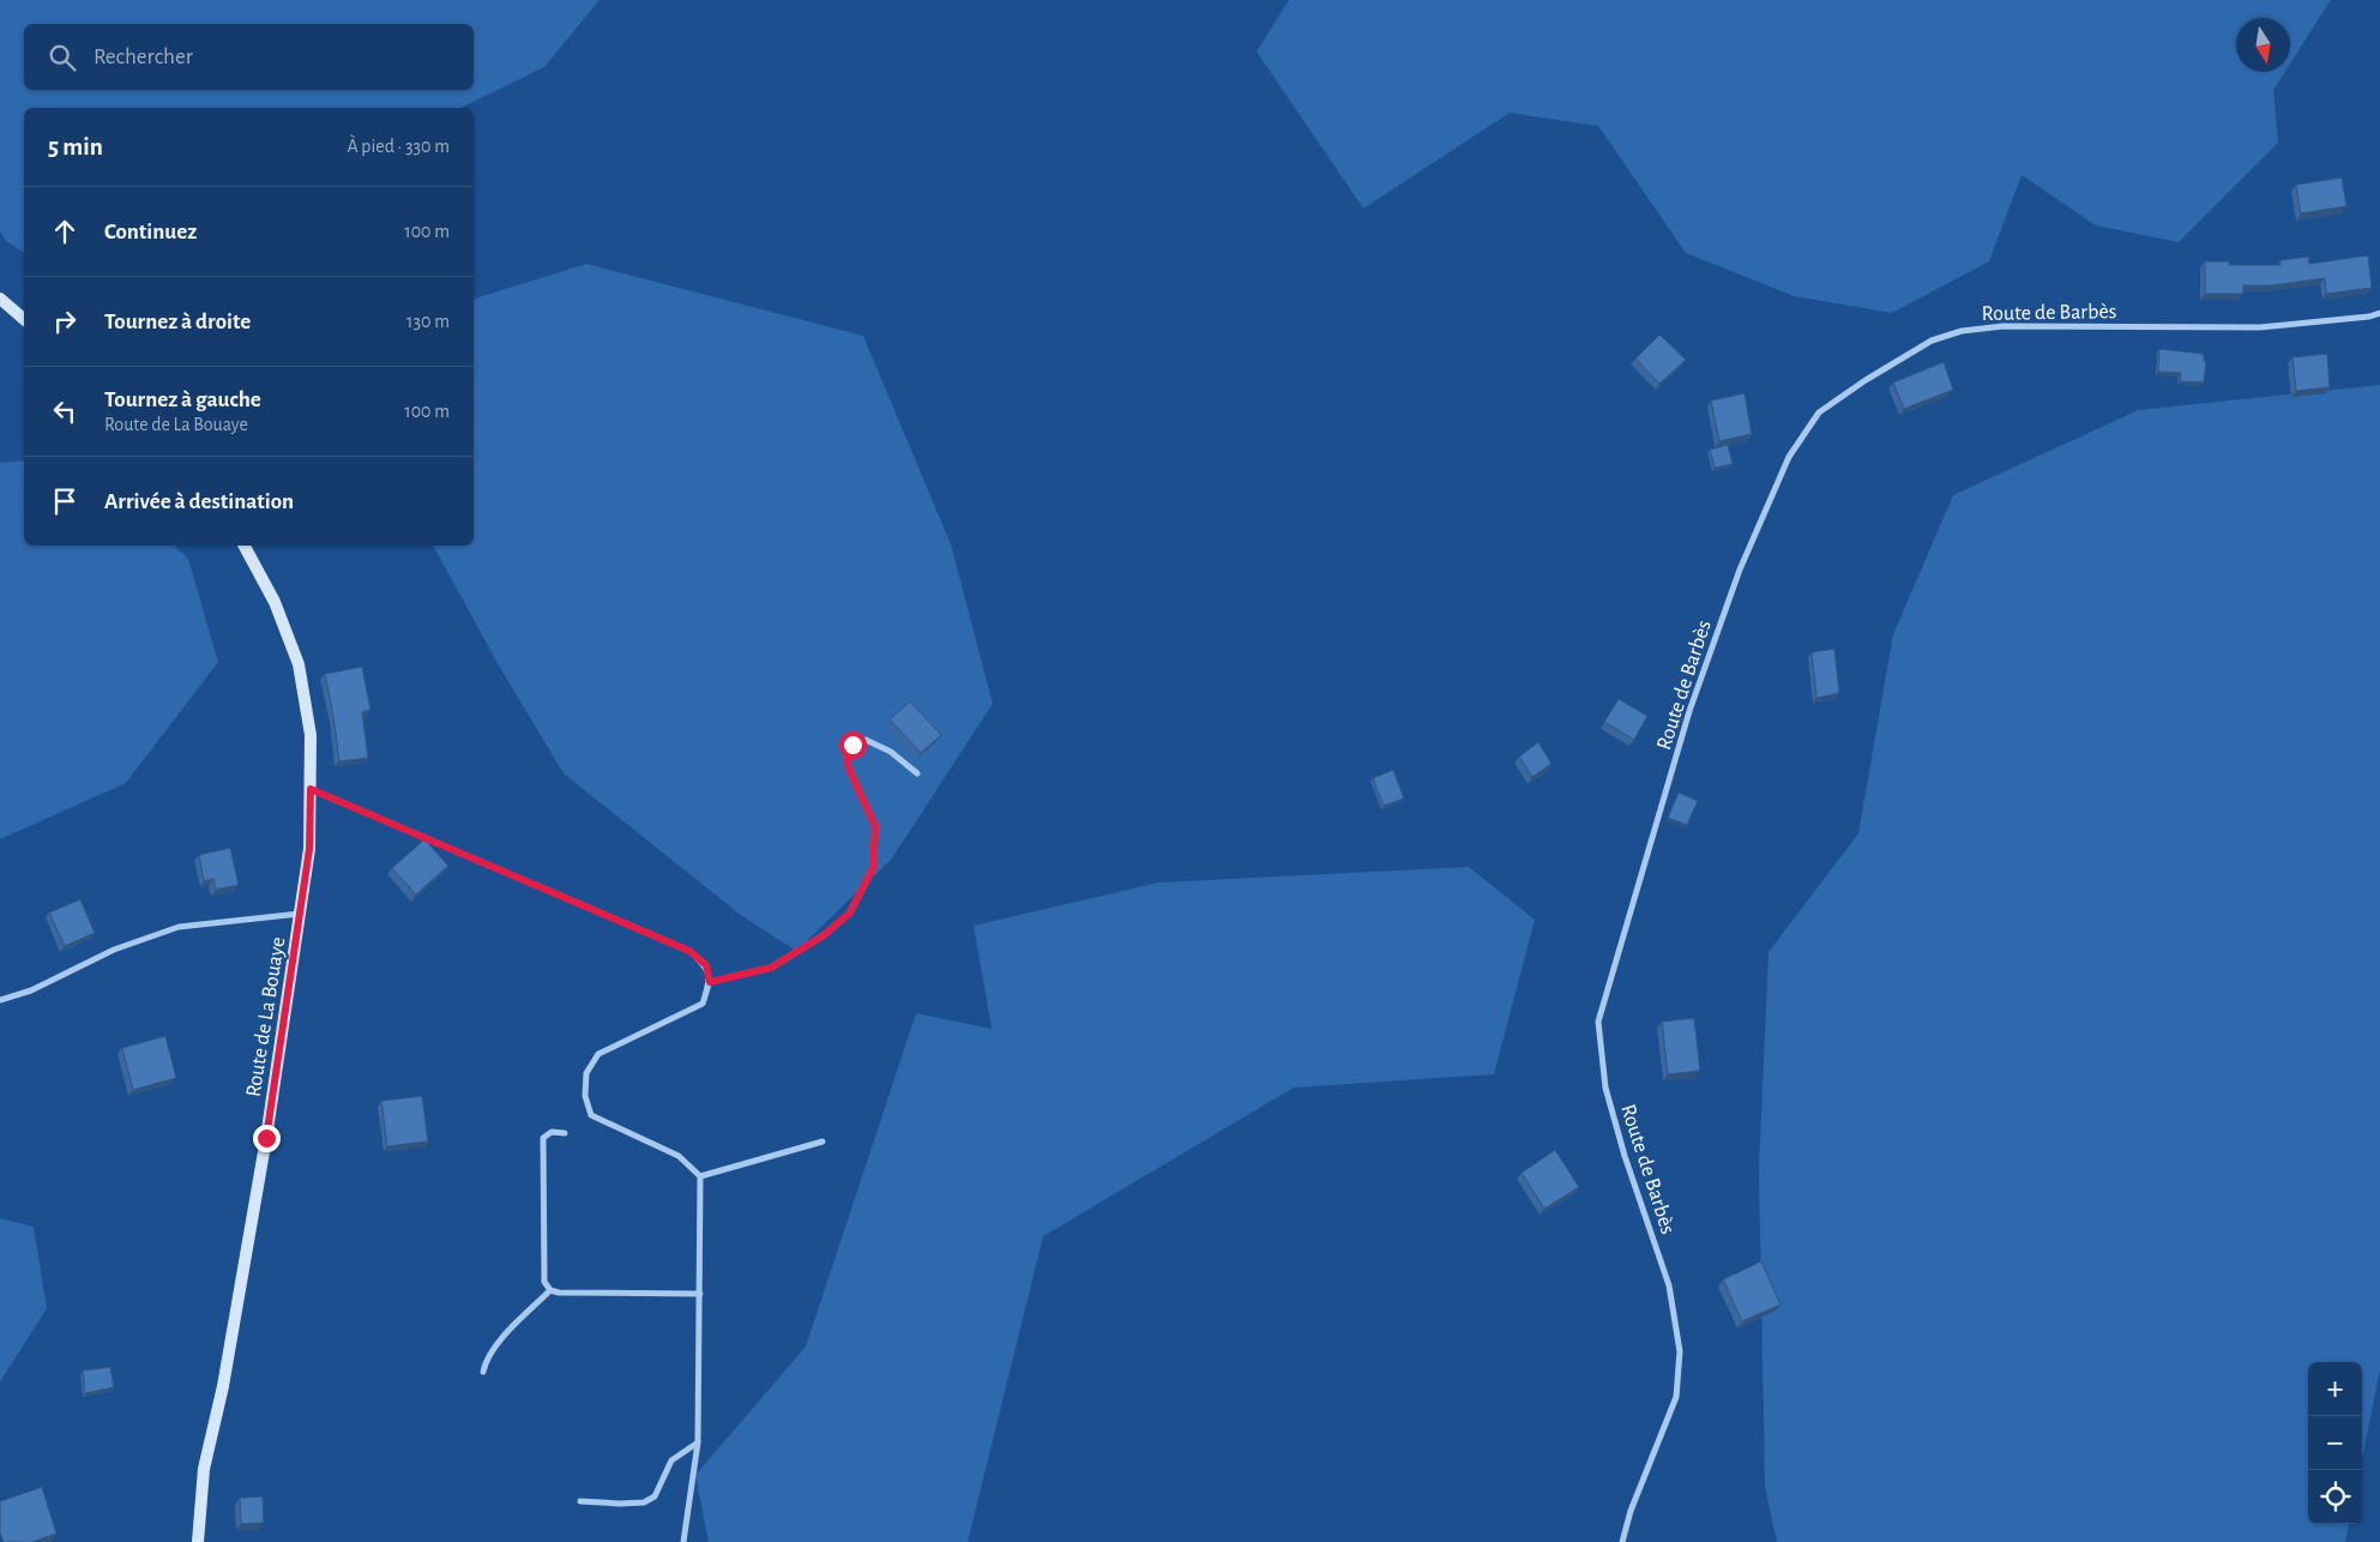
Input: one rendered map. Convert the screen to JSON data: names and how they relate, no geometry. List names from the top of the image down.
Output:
{
  "streets": {
    "main road": ["Route de La Bouaye"],
    "street": ["Route de Barbès"]
  },
  "north": "bottom",
  "page": {
    "search": "Rechercher",
    "heading": ["5 min", "À pied · 330 m"],
    "list": [
      ["Continuez", "100 m"],
      ["Tournez à droite", "130 m"],
      ["Tournez à gauche", "Route de La Bouaye", "100 m"],
      "Arrivée à destination"
    ],
    "map_buttons": ["+", "−"]
  }
}
